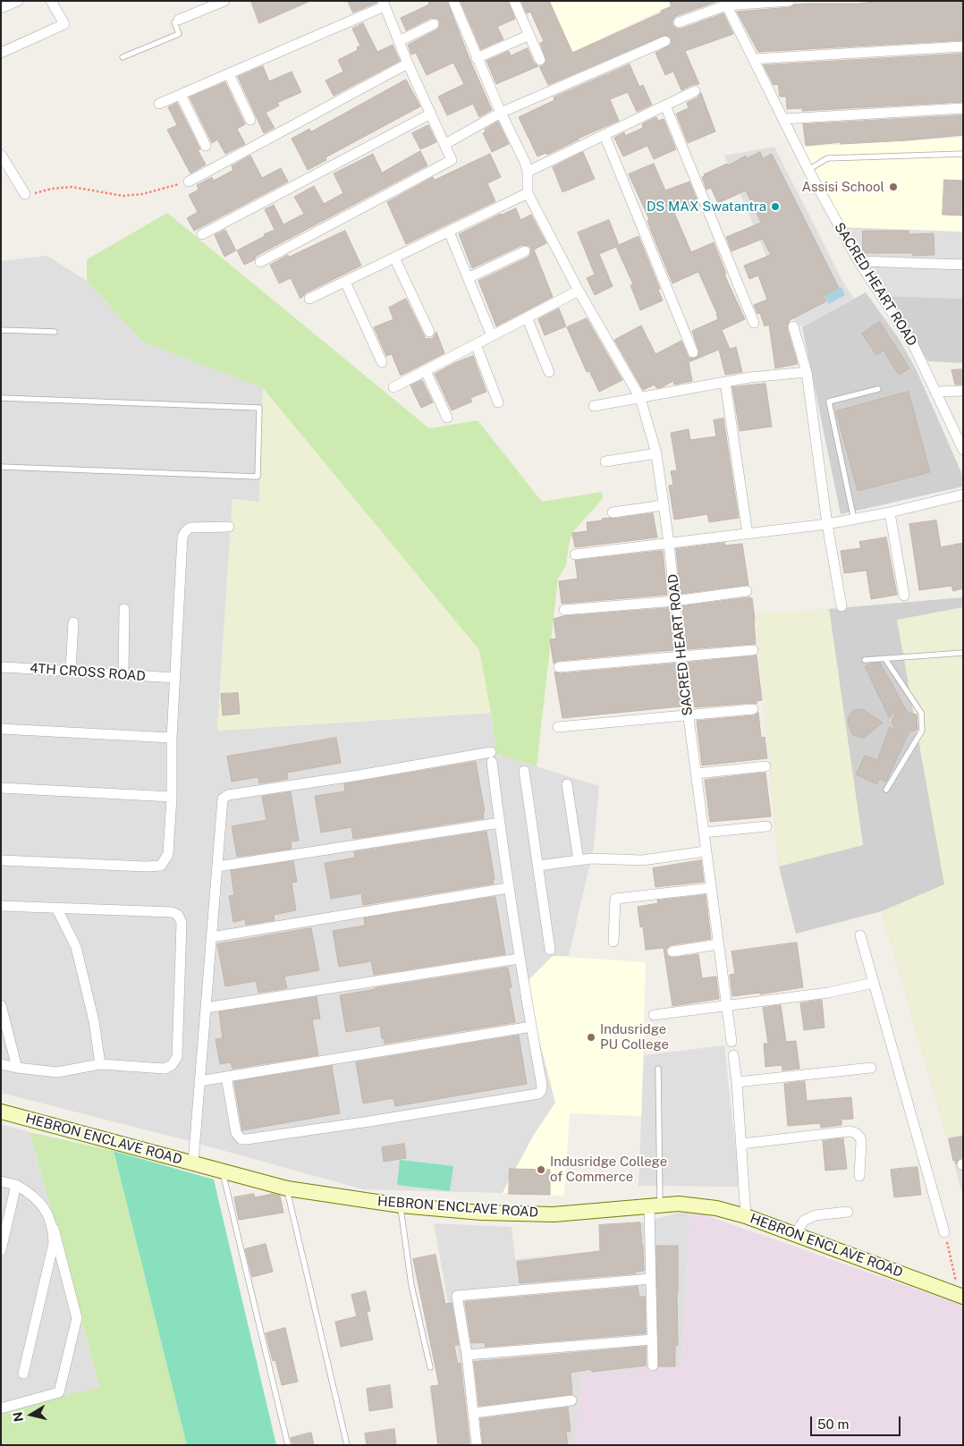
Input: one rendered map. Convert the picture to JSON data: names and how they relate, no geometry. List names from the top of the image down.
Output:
{
  "streets": {
    "street": ["SACRED HEART ROAD", "4TH CROSS ROAD", "HEBRON ENCLAVE ROAD"]
  },
  "places": [
    "Assisi School",
    "DS MAX Swatantra",
    "Indusridge PU College",
    "Indusridge College of Commerce"
  ],
  "scale_bar": "50 m",
  "north": "left"
}
